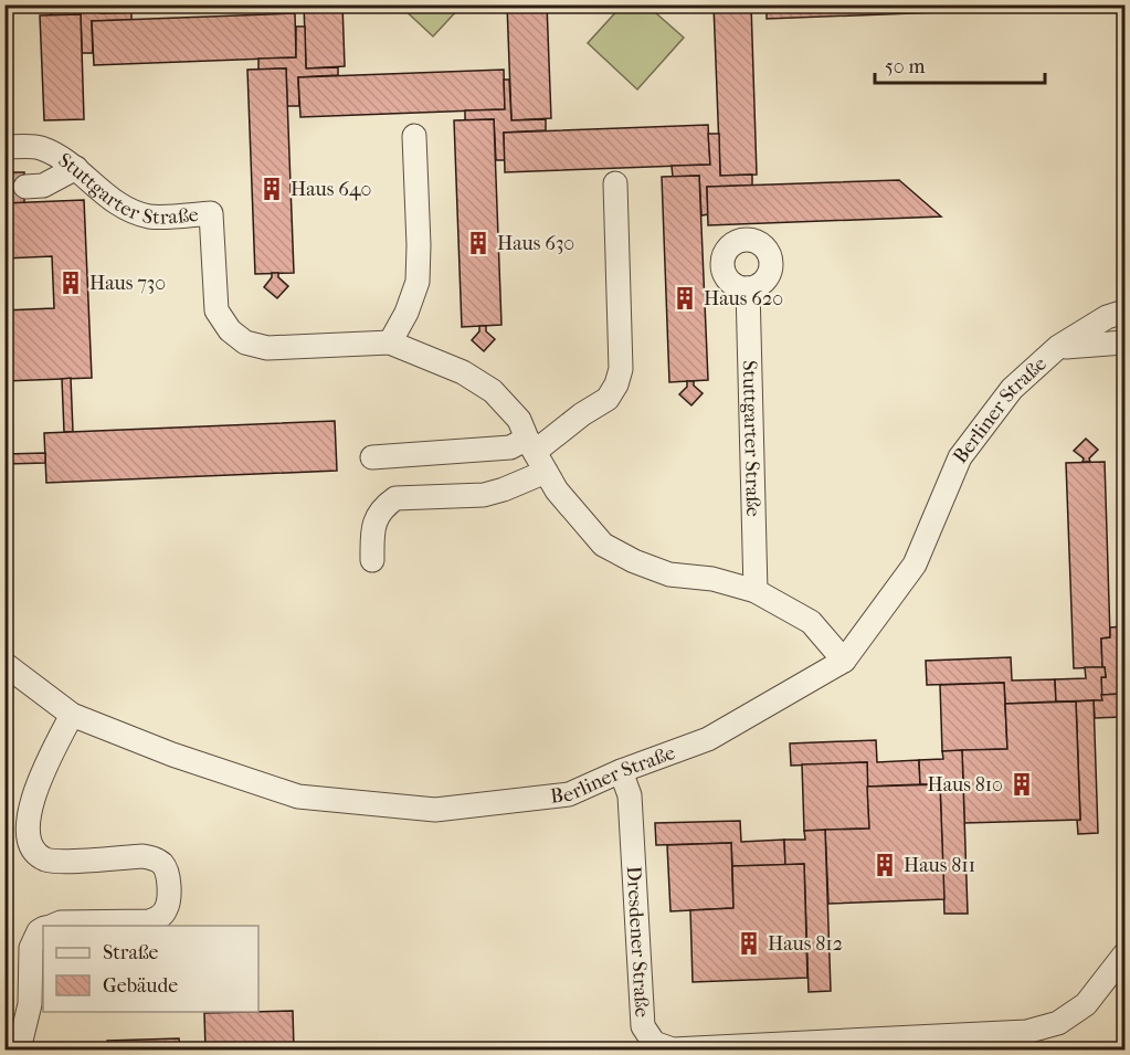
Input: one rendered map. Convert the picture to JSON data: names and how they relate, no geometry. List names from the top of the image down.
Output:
{
  "streets": {
    "lane": ["Stuttgarter Straße", "Berliner Straße", "Dresdener Straße"]
  },
  "crossings": [
    ["Stuttgarter Straße", "Berliner Straße"],
    ["Berliner Straße", "Dresdener Straße"]
  ],
  "places": {
    "building": [
      "Haus 640",
      "Haus 630",
      "Haus 730",
      "Haus 620",
      "Haus 810",
      "Haus 811",
      "Haus 812"
    ]
  },
  "legend": ["Straße", "Gebäude"],
  "scale_bar": "50 m"
}
